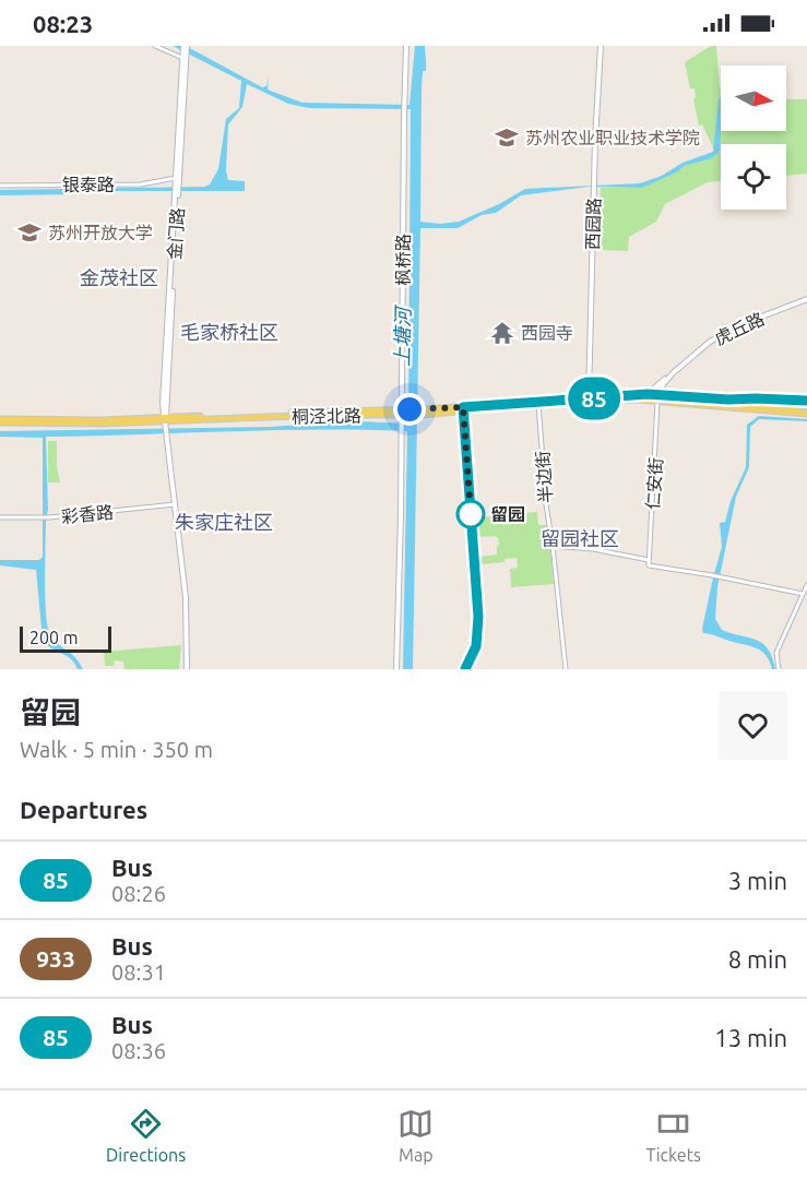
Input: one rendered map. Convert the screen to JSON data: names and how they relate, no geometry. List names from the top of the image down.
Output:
{
  "streets": {
    "main road": [
      "西园路",
      "金门路",
      "枫桥路",
      "虎丘路",
      "桐泾北路"
    ],
    "street": [
      "银泰路",
      "半边街",
      "仁安街",
      "彩香路"
    ]
  },
  "crossings": [
    ["银泰路", "金门路"],
    ["西园路", "桐泾北路"],
    ["金门路", "桐泾北路"],
    ["金门路", "彩香路"],
    ["枫桥路", "桐泾北路"],
    ["虎丘路", "桐泾北路"],
    ["虎丘路", "仁安街"],
    ["桐泾北路", "半边街"],
    ["桐泾北路", "仁安街"]
  ],
  "districts": [
    "金茂社区",
    "毛家桥社区",
    "朱家庄社区",
    "留园社区"
  ],
  "water": ["上塘河"],
  "places": {
    "school or university": ["苏州农业职业技术学院", "苏州开放大学"],
    "temple": ["西园寺"],
    "other": ["留园"]
  },
  "lines": ["bus line 85"],
  "scale_bar": "200 m",
  "north": "right",
  "page": {
    "status": "08:23",
    "on_map": "85",
    "scale": "200 m",
    "heading": [
      ["留园", "Walk · 5 min · 350 m"],
      "Departures"
    ],
    "list": [
      {
        "mark": "85",
        "name": "Bus",
        "note": "08:26",
        "value": "3 min"
      },
      {
        "mark": "933",
        "name": "Bus",
        "note": "08:31",
        "value": "8 min"
      },
      {
        "mark": "85",
        "name": "Bus",
        "note": "08:36",
        "value": "13 min"
      }
    ],
    "tabs": ["Directions", "Map", "Tickets"]
  }
}
